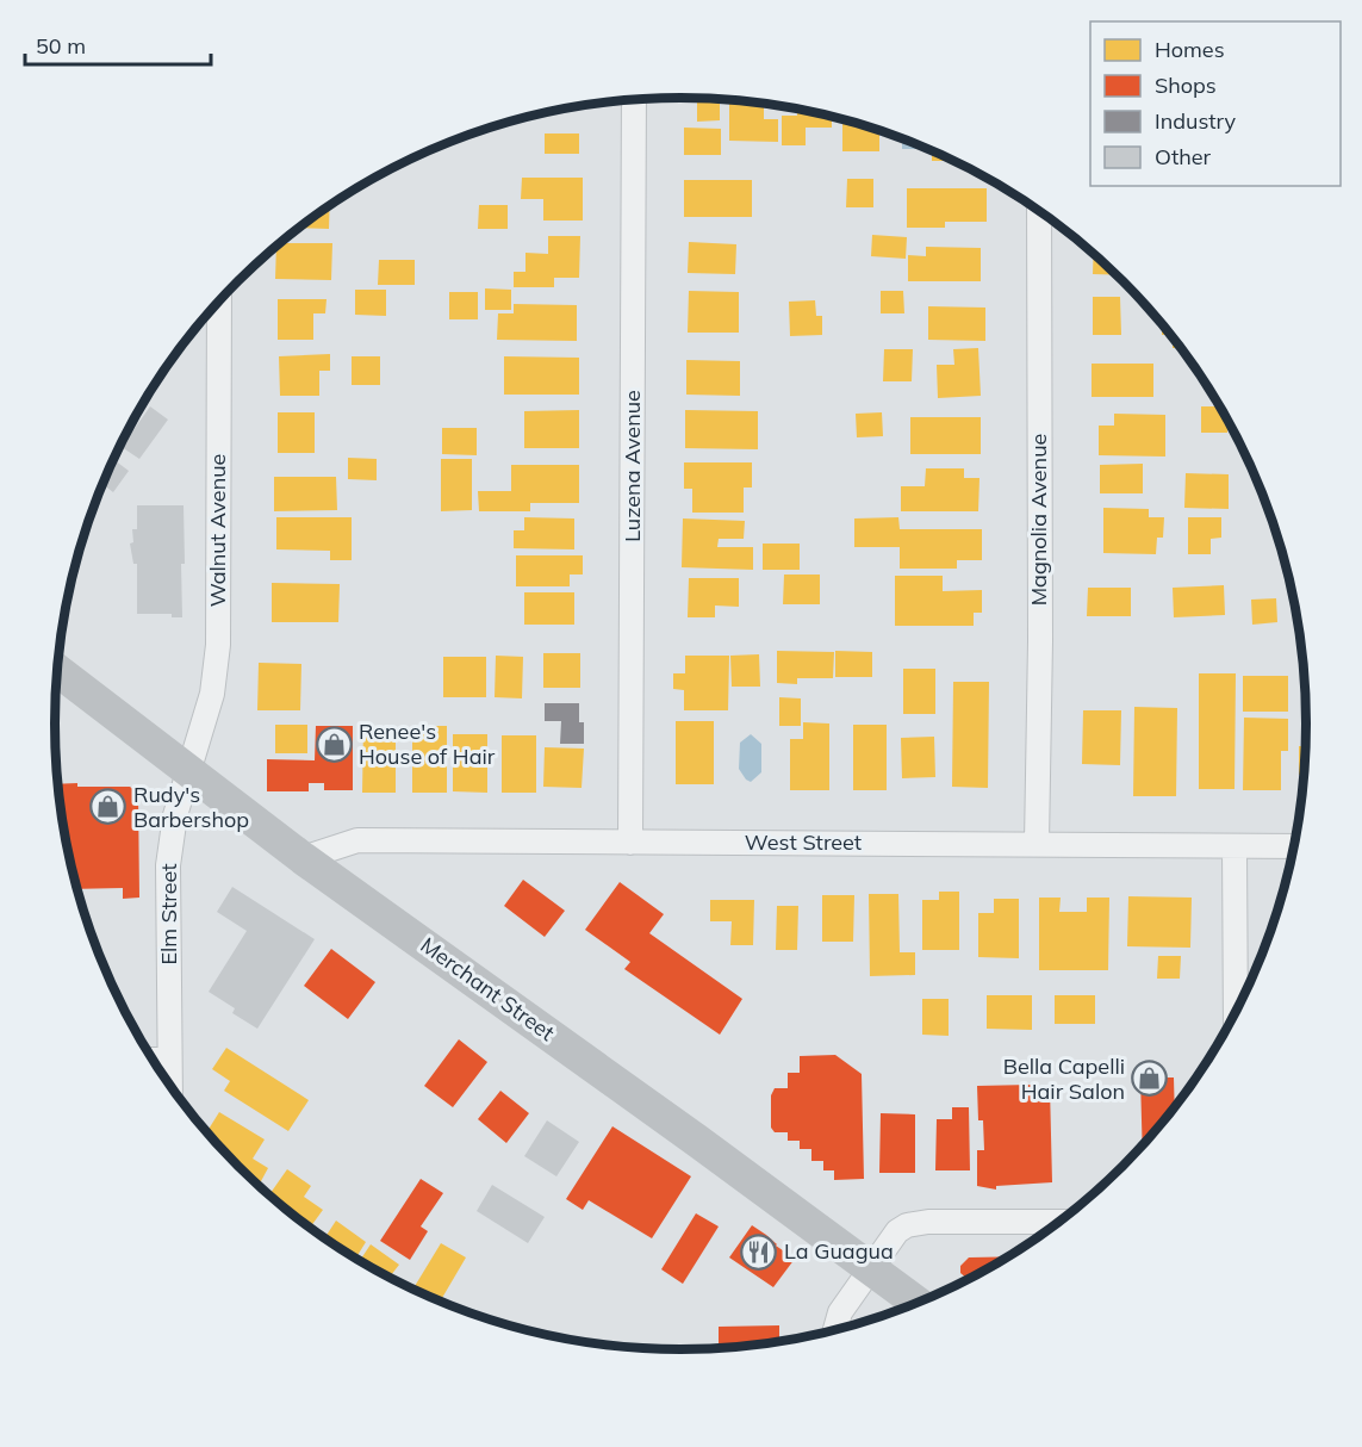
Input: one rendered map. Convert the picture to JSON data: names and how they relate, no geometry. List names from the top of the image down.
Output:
{
  "streets": {
    "main road": ["Merchant Street"],
    "street": [
      "Luzena Avenue",
      "Magnolia Avenue",
      "Walnut Avenue",
      "West Street",
      "Elm Street"
    ]
  },
  "crossings": [
    ["Luzena Avenue", "West Street"],
    ["Magnolia Avenue", "West Street"],
    ["Walnut Avenue", "Elm Street"],
    ["Walnut Avenue", "Merchant Street"],
    ["West Street", "Merchant Street"],
    ["Elm Street", "Merchant Street"]
  ],
  "places": {
    "shop": ["Renee's House of Hair", "Rudy's Barbershop", "Bella Capelli Hair Salon"],
    "restaurant": ["La Guagua"]
  },
  "legend": [
    "Homes",
    "Shops",
    "Industry",
    "Other"
  ],
  "scale_bar": "50 m"
}
